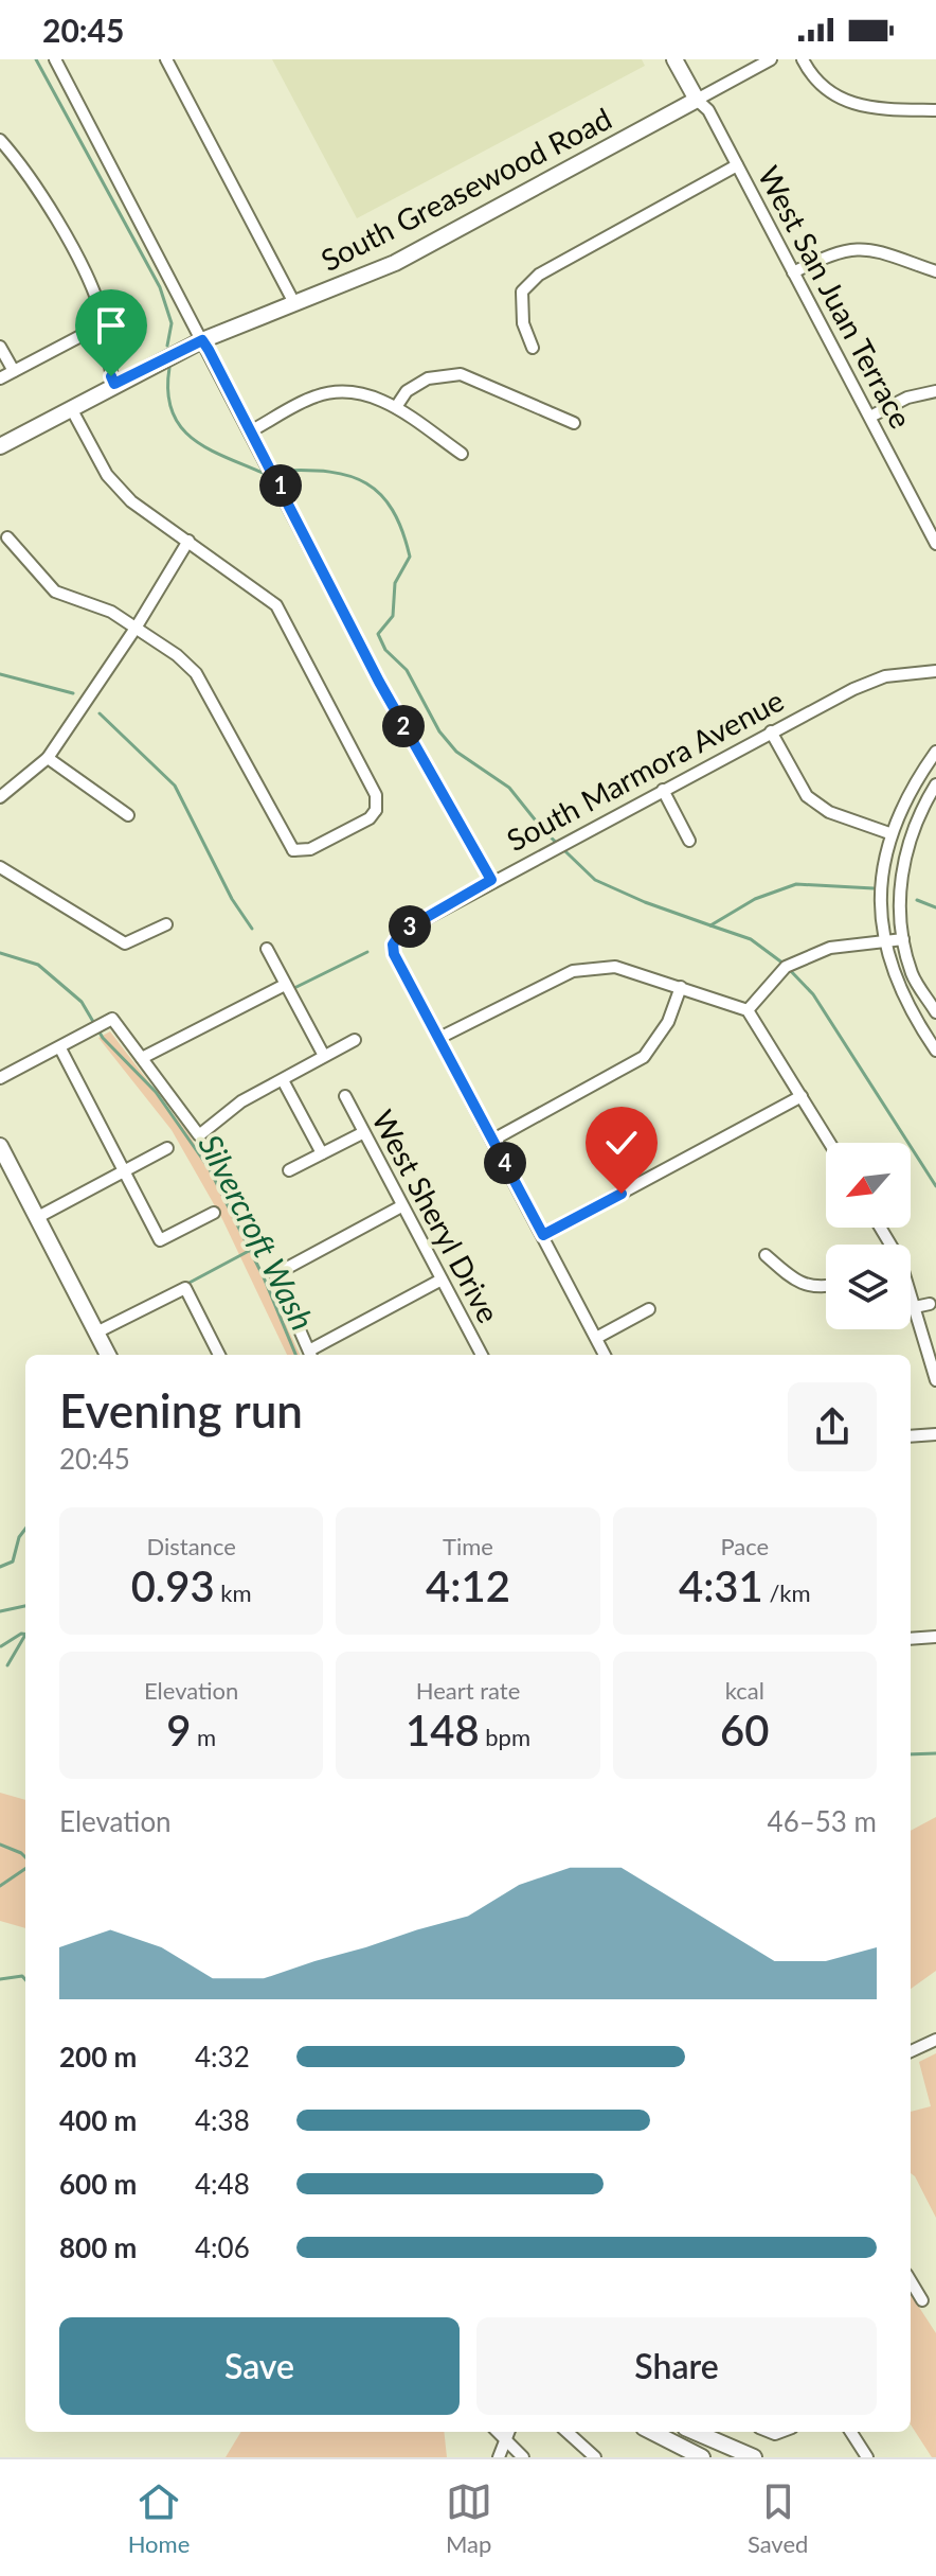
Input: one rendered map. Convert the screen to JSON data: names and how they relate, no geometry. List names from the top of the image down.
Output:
{
  "streets": {
    "street": [
      "South Greasewood Road",
      "West San Juan Terrace",
      "South Marmora Avenue",
      "West Sheryl Drive"
    ]
  },
  "crossings": [
    ["South Greasewood Road", "West San Juan Terrace"]
  ],
  "water": ["Silvercroft Wash"],
  "north": "bottom left",
  "page": {
    "status": "20:45",
    "pins": [
      "1",
      "2",
      "3",
      "4"
    ],
    "heading": ["Evening run", "20:45"],
    "stats": [
      ["Distance", "0.93 km"],
      ["Time", "4:12"],
      ["Pace", "4:31 /km"],
      ["Elevation", "9 m"],
      ["Heart rate", "148 bpm"],
      ["kcal", "60"]
    ],
    "chart": ["Elevation", "46–53 m"],
    "list": [
      {
        "name": "200 m",
        "note": "4:32"
      },
      {
        "name": "400 m",
        "note": "4:38"
      },
      {
        "name": "600 m",
        "note": "4:48"
      },
      {
        "name": "800 m",
        "note": "4:06"
      }
    ],
    "buttons": ["Save", "Share"],
    "tabs": ["Home", "Map", "Saved"]
  }
}
